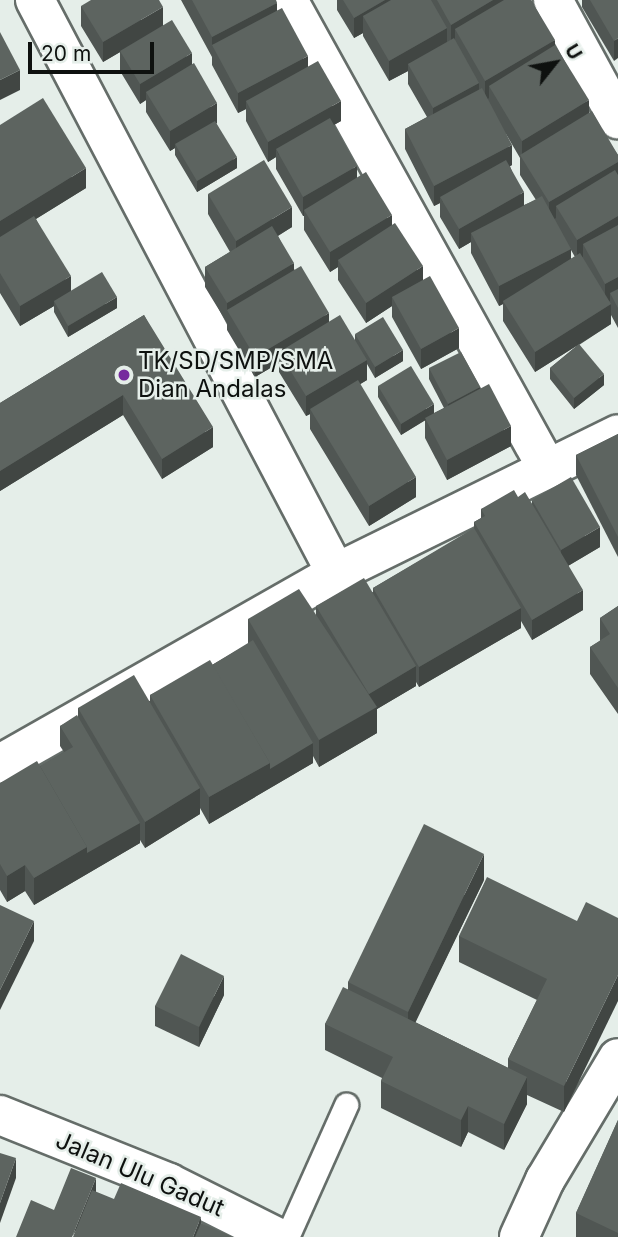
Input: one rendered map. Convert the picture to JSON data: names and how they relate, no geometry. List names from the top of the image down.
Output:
{
  "streets": {
    "street": ["Jalan Ulu Gadut"]
  },
  "places": ["TK/SD/SMP/SMA Dian Andalas"],
  "scale_bar": "20 m",
  "north": "top right"
}
